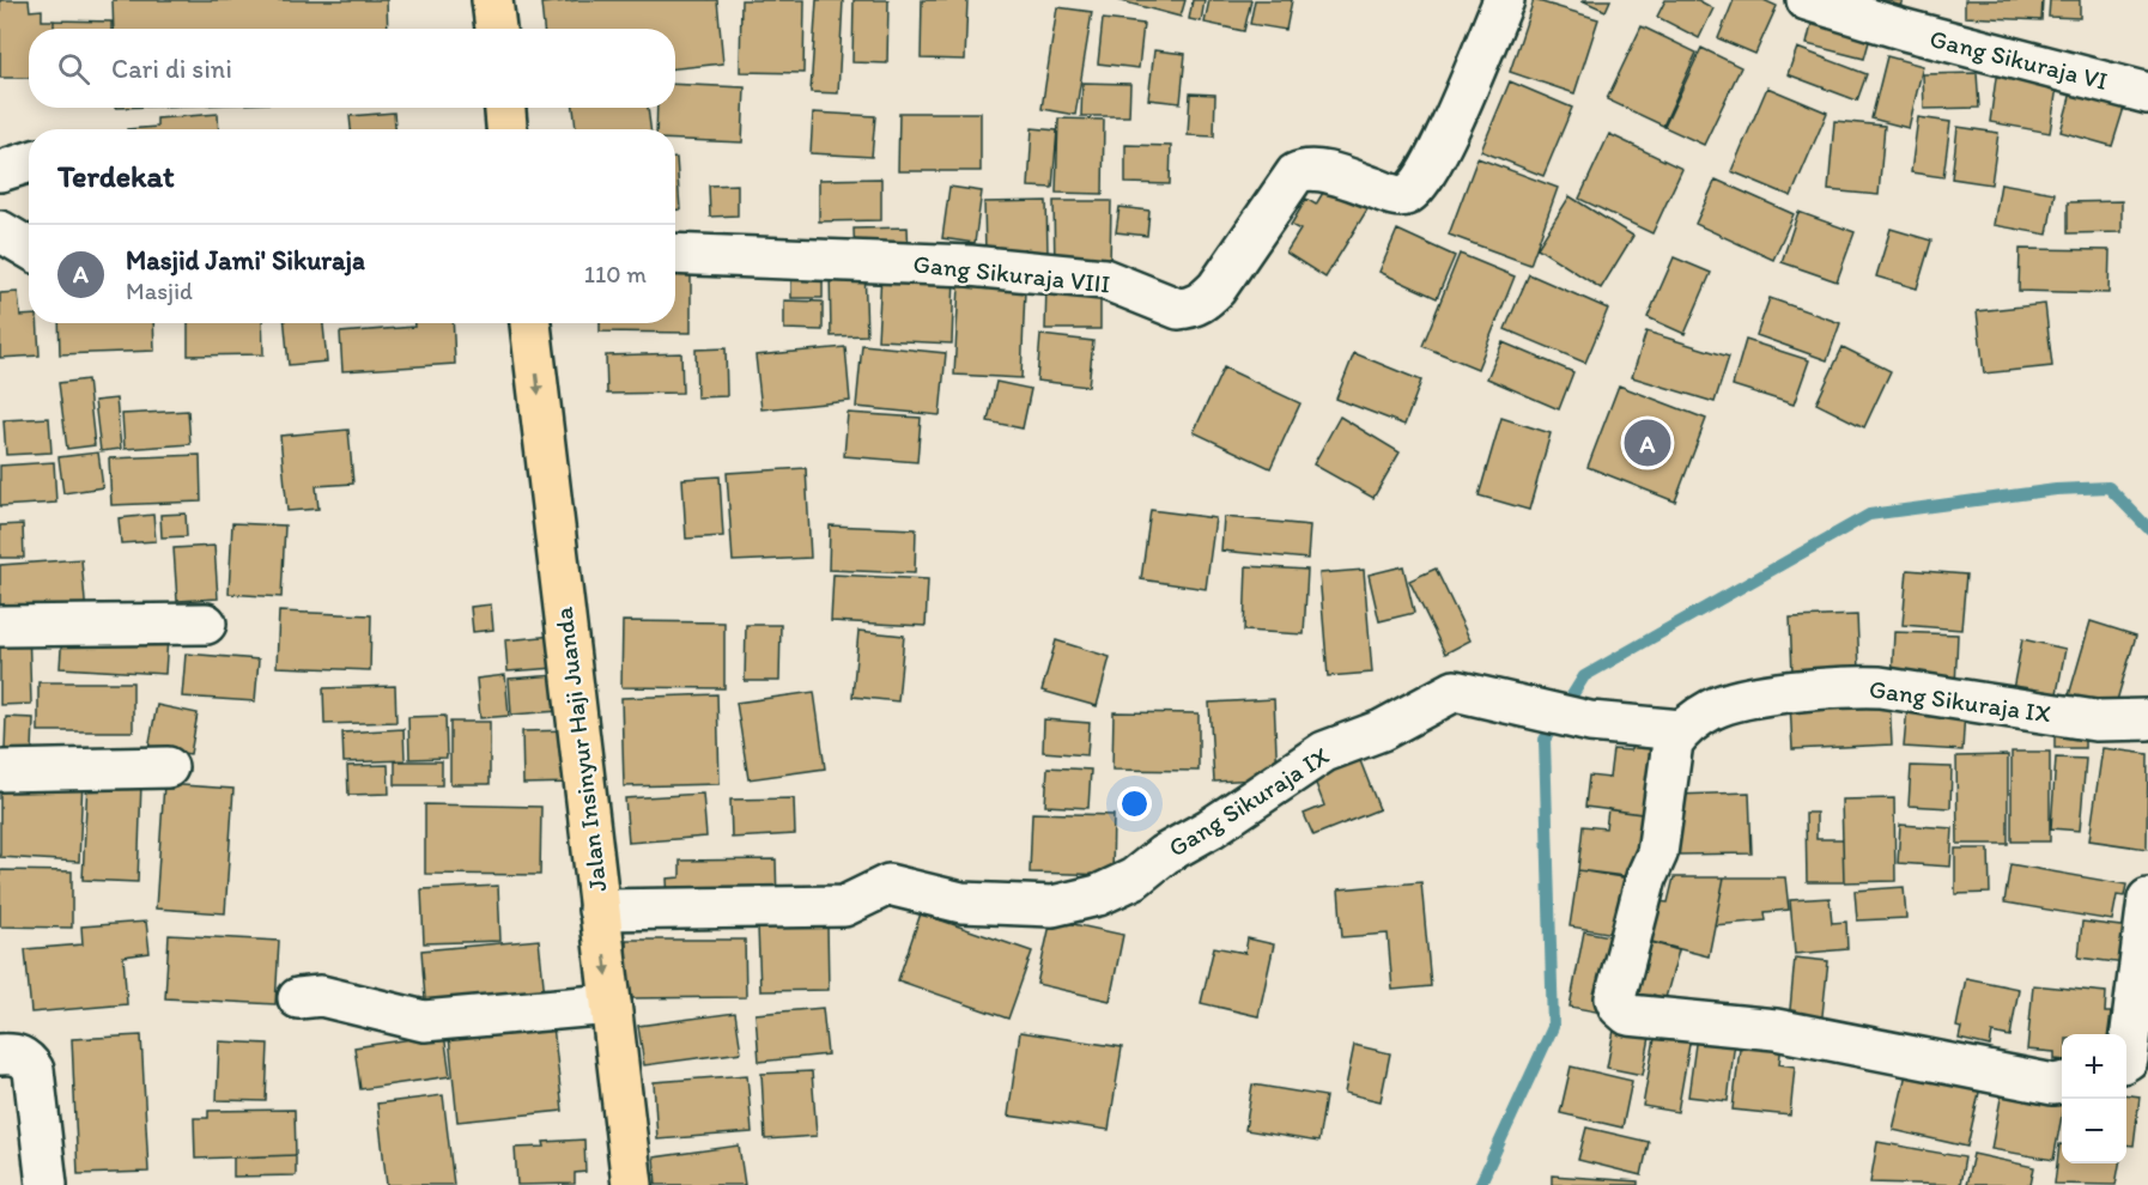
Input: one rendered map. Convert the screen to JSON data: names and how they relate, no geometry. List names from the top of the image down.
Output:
{
  "streets": {
    "highway": ["Jalan Insinyur Haji Juanda"],
    "street": ["Gang Sikuraja VI", "Gang Sikuraja VIII", "Gang Sikuraja IX"]
  },
  "crossings": [
    ["Gang Sikuraja IX", "Jalan Insinyur Haji Juanda"]
  ],
  "one_way": ["Jalan Insinyur Haji Juanda"],
  "page": {
    "search": "Cari di sini",
    "heading": "Terdekat",
    "list": [
      {
        "mark": "A",
        "name": "Masjid Jami' Sikuraja",
        "note": "Masjid",
        "value": "110 m"
      }
    ],
    "pins": "A",
    "map_buttons": ["+", "−"]
  }
}
